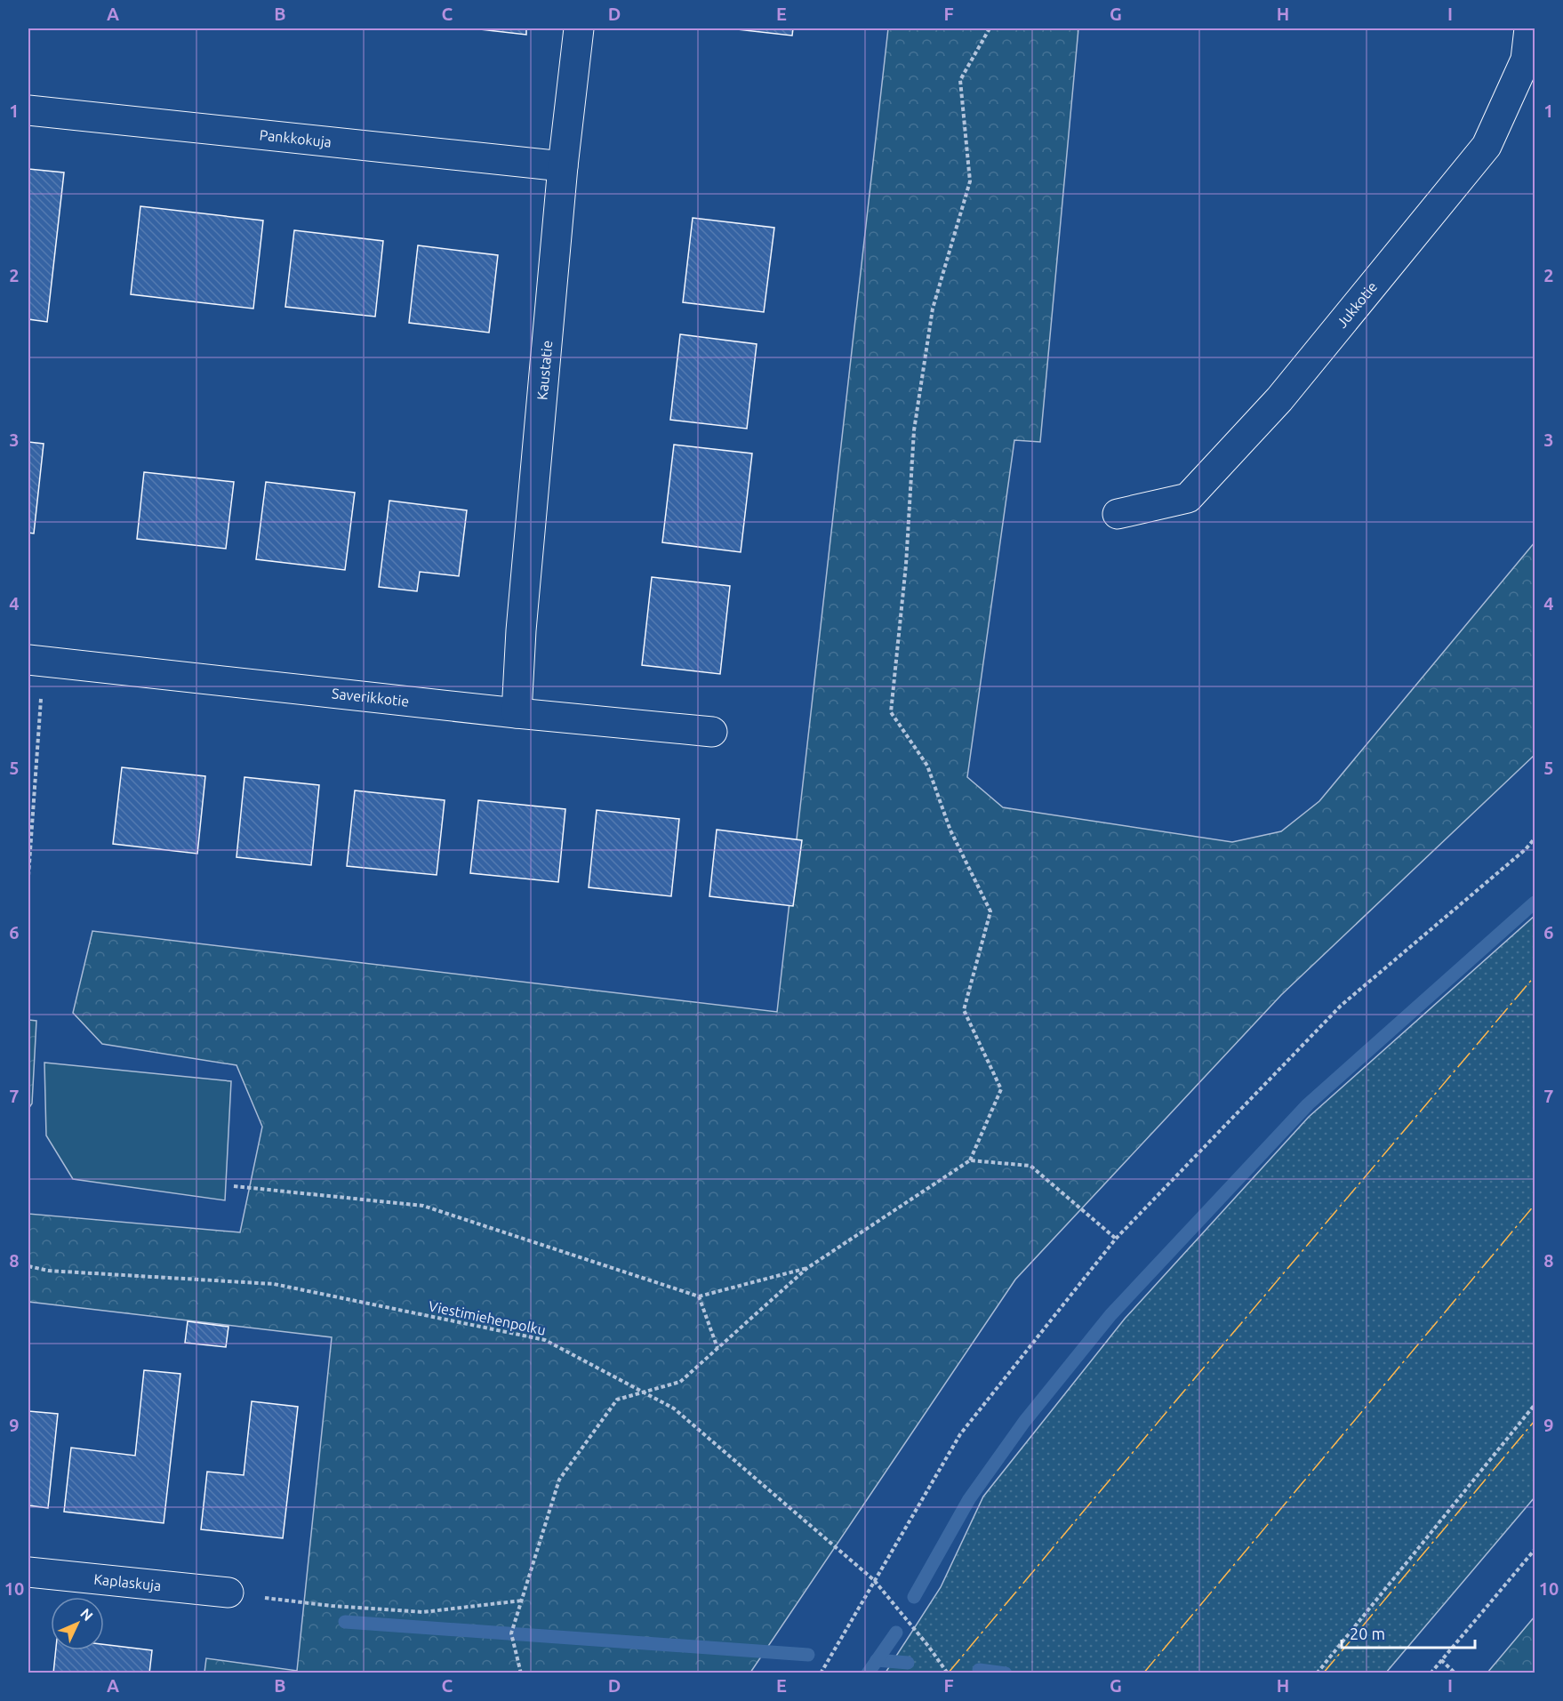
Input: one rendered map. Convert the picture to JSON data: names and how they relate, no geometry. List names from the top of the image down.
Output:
{
  "streets": {
    "street": [
      "Pankkokuja",
      "Jukkotie",
      "Kaustatie",
      "Saverikkotie",
      "Kaplaskuja"
    ],
    "path": ["Viestimiehenpolku"]
  },
  "crossings": [
    ["Pankkokuja", "Kaustatie"],
    ["Kaustatie", "Saverikkotie"]
  ],
  "scale_bar": "20 m",
  "north": "top right",
  "grid": {
    "columns": [
      "A",
      "B",
      "C",
      "D",
      "E",
      "F",
      "G",
      "H",
      "I"
    ],
    "rows": [
      "1",
      "2",
      "3",
      "4",
      "5",
      "6",
      "7",
      "8",
      "9",
      "10"
    ]
  }
}
